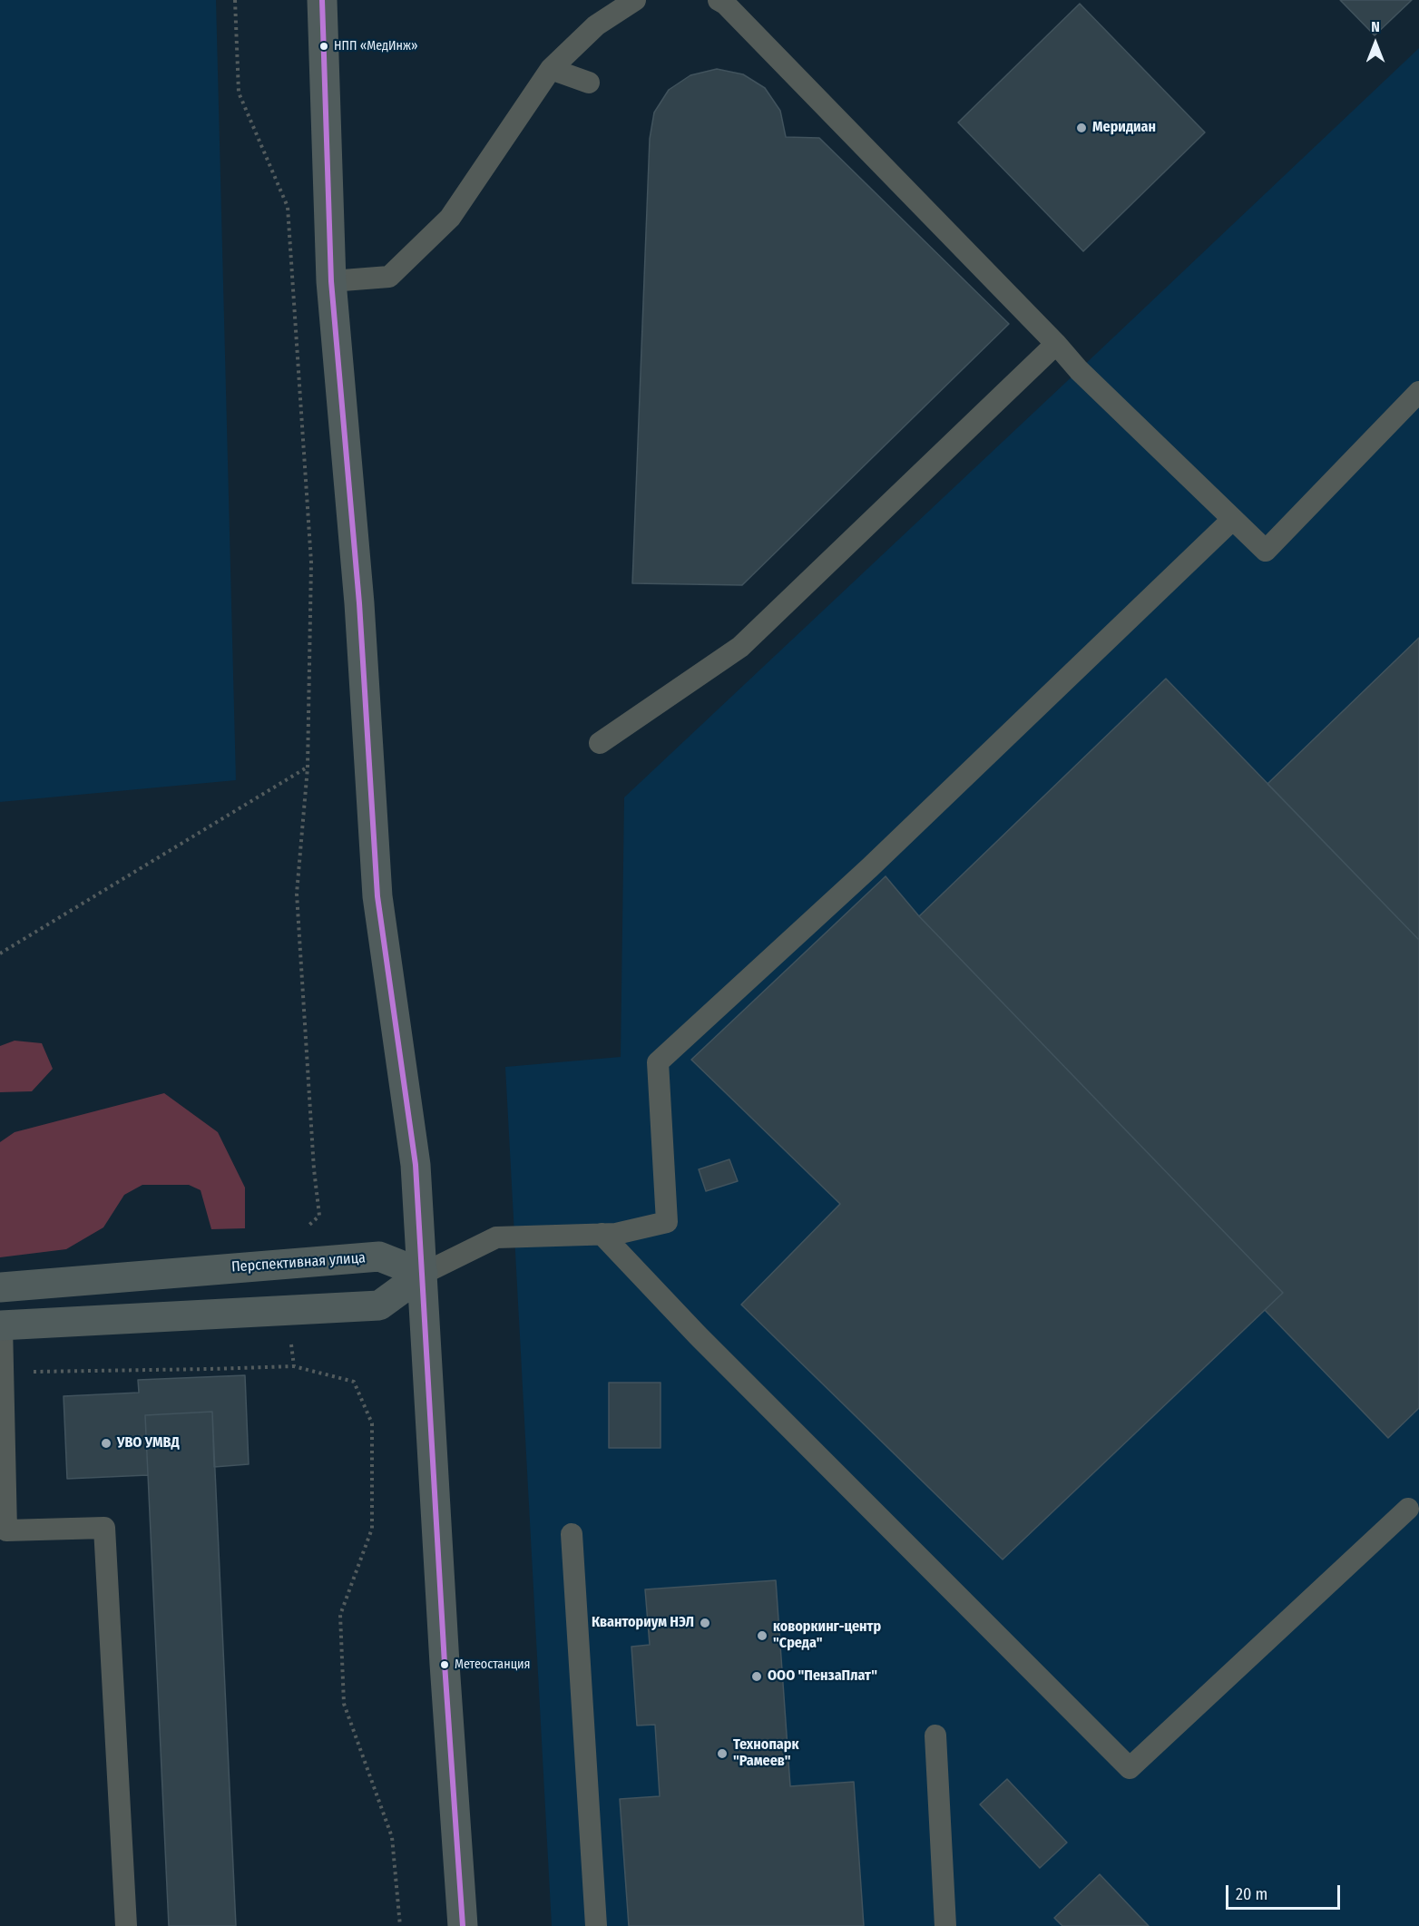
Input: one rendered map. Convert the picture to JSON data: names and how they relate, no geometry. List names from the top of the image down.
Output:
{
  "streets": {
    "main road": ["Перспективная улица"]
  },
  "places": [
    "НПП «МедИнж»",
    "Меридиан",
    "УВО УМВД",
    "Кванториум НЭЛ",
    "коворкинг-центр \"Среда\"",
    "Метеостанция",
    "ООО \"ПензаПлат\"",
    "Технопарк \"Рамеев\""
  ],
  "scale_bar": "20 m",
  "north": "top"
}
